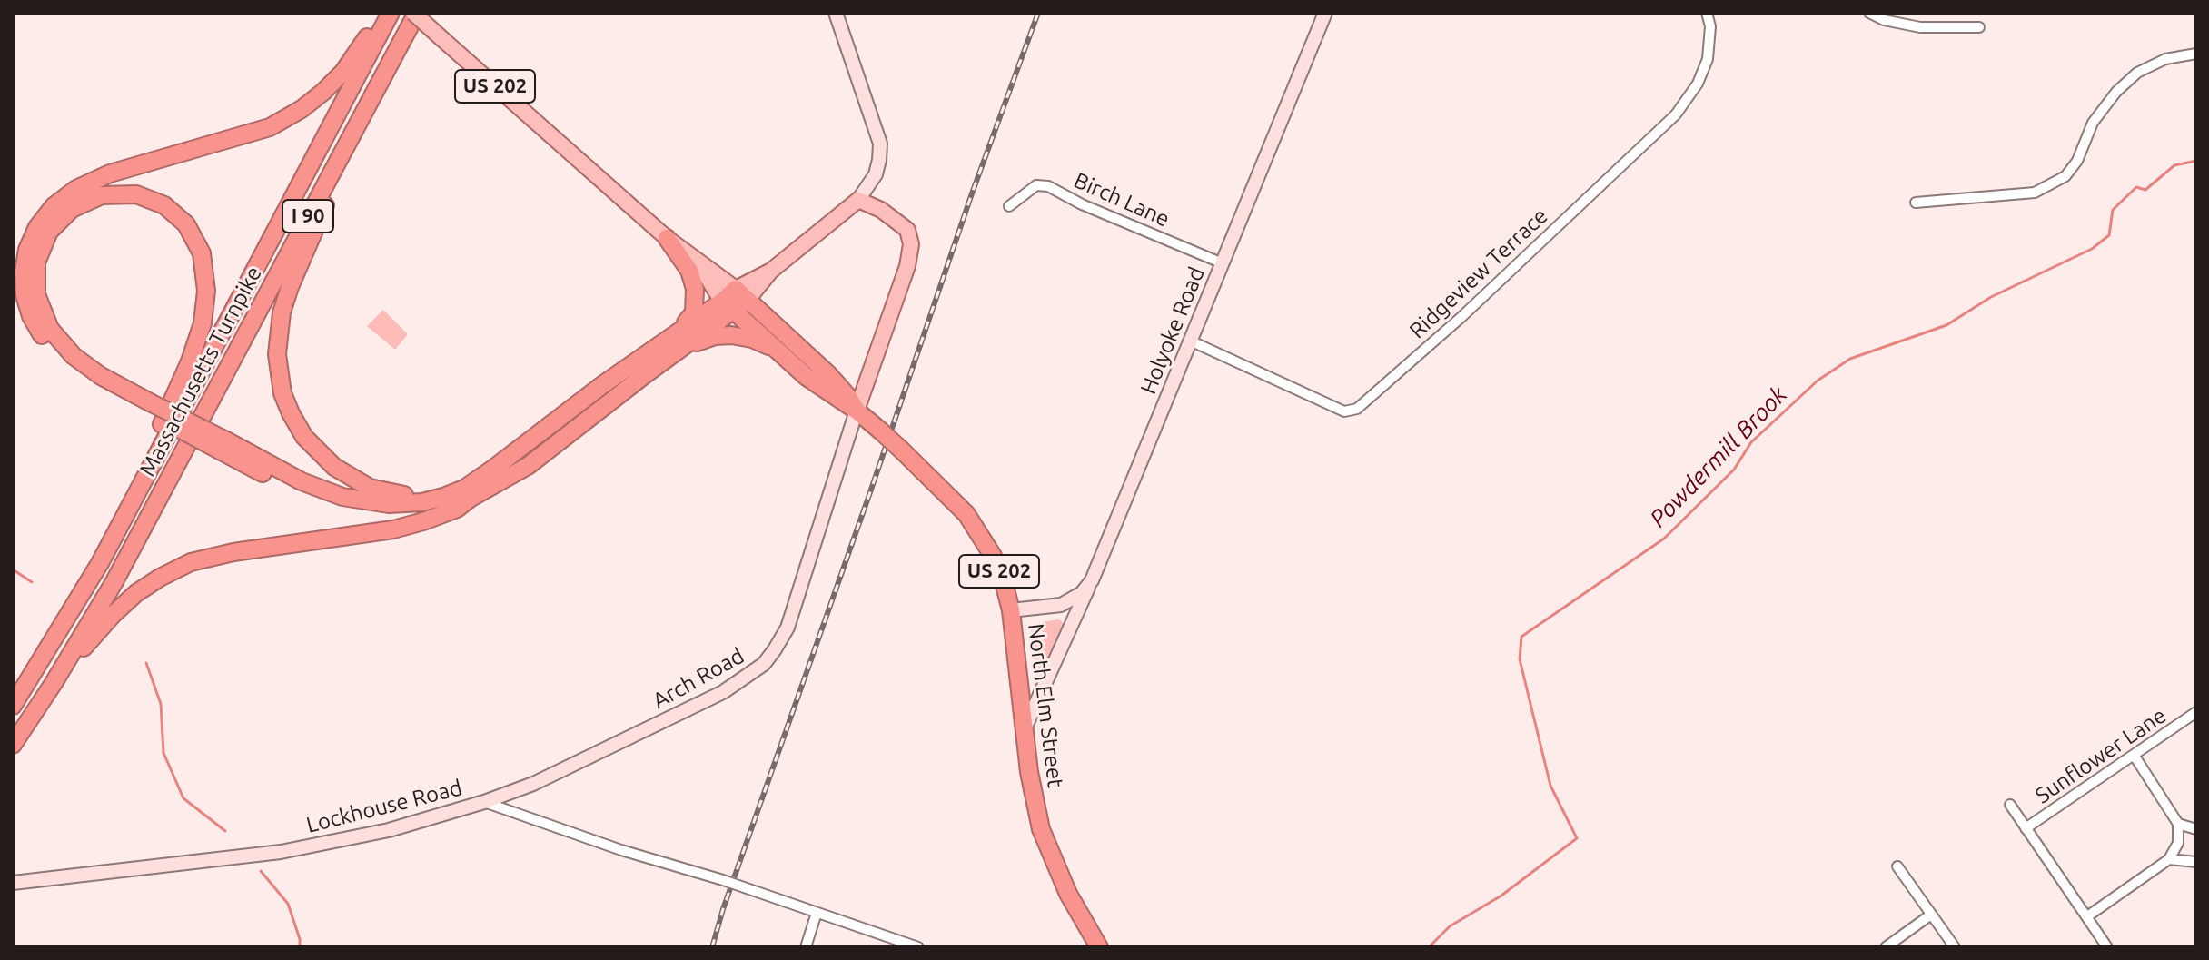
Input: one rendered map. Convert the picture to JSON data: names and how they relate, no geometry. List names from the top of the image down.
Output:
{
  "streets": {
    "highway": [
      "US 202",
      "I 90",
      "Massachusetts Turnpike",
      "North Elm Street"
    ],
    "street": [
      "Birch Lane",
      "Ridgeview Terrace",
      "Holyoke Road",
      "Arch Road",
      "Sunflower Lane",
      "Lockhouse Road"
    ]
  },
  "crossings": [
    ["US 202", "Massachusetts Turnpike"],
    ["US 202", "Arch Road"],
    ["US 202", "North Elm Street"],
    ["Birch Lane", "Holyoke Road"],
    ["Ridgeview Terrace", "Holyoke Road"],
    ["Holyoke Road", "North Elm Street"],
    ["Arch Road", "North Elm Street"],
    ["Arch Road", "Lockhouse Road"]
  ],
  "water": ["Powdermill Brook"]
}
